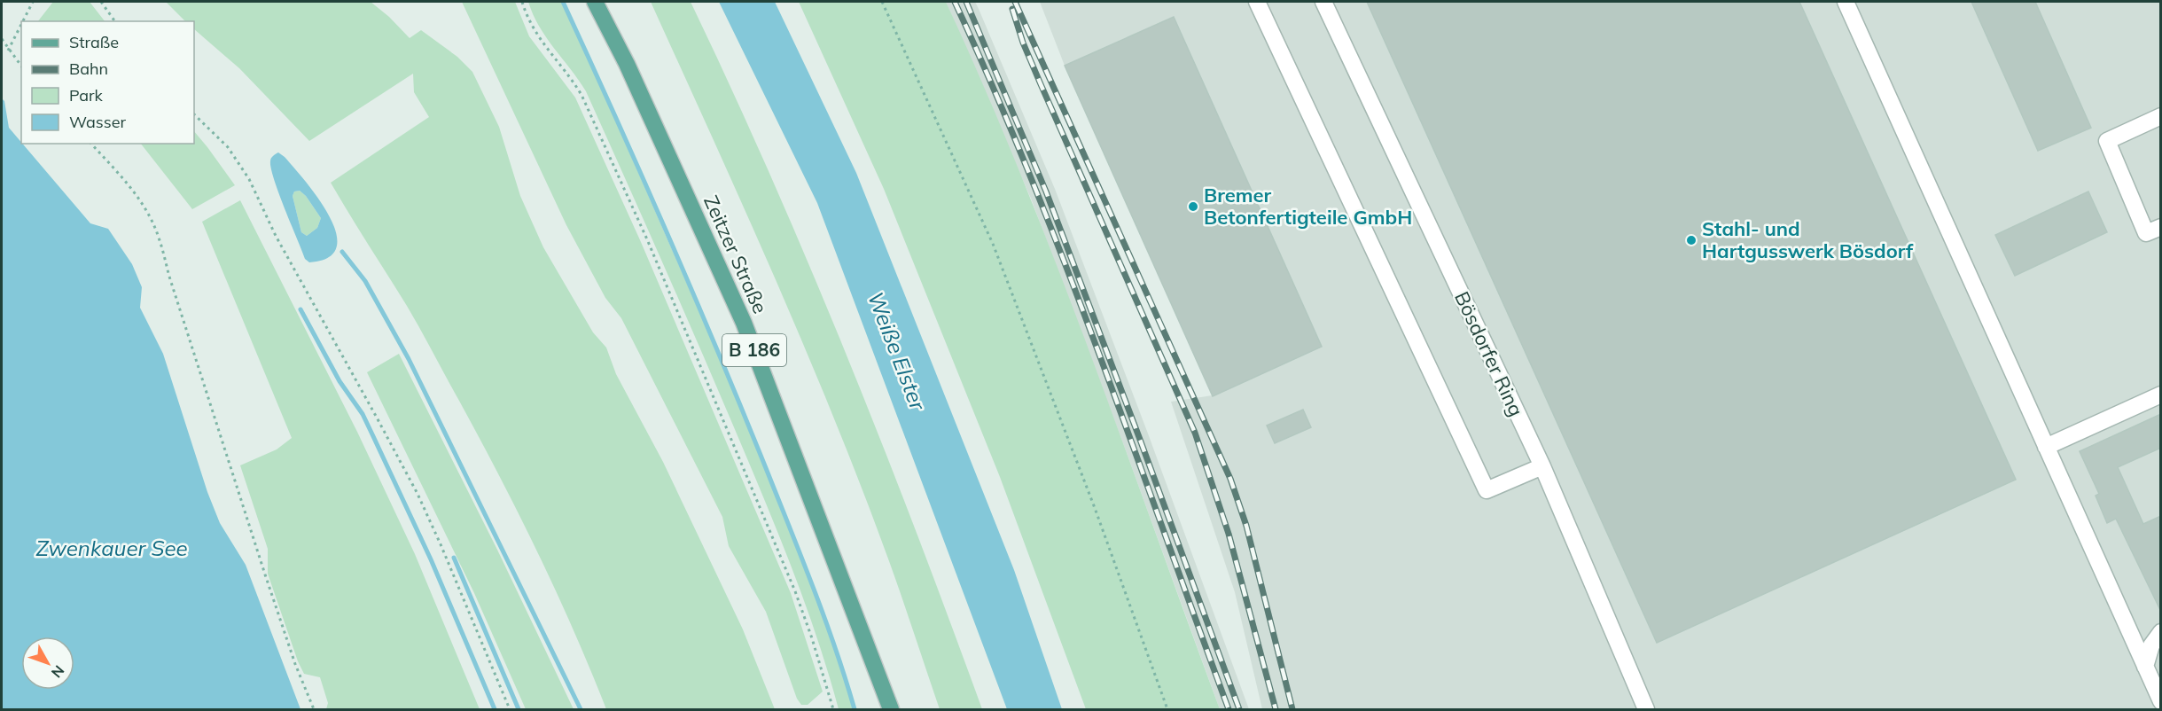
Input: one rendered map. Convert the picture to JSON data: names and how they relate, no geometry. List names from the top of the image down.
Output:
{
  "streets": {
    "main road": ["Zeitzer Straße", "B 186"],
    "street": ["Bösdorfer Ring"]
  },
  "water": ["Weiße Elster", "Zwenkauer See"],
  "places": ["Bremer Betonfertigteile GmbH", "Stahl- und Hartgusswerk Bösdorf"],
  "legend": [
    "Straße",
    "Bahn",
    "Park",
    "Wasser"
  ],
  "north": "bottom right"
}
